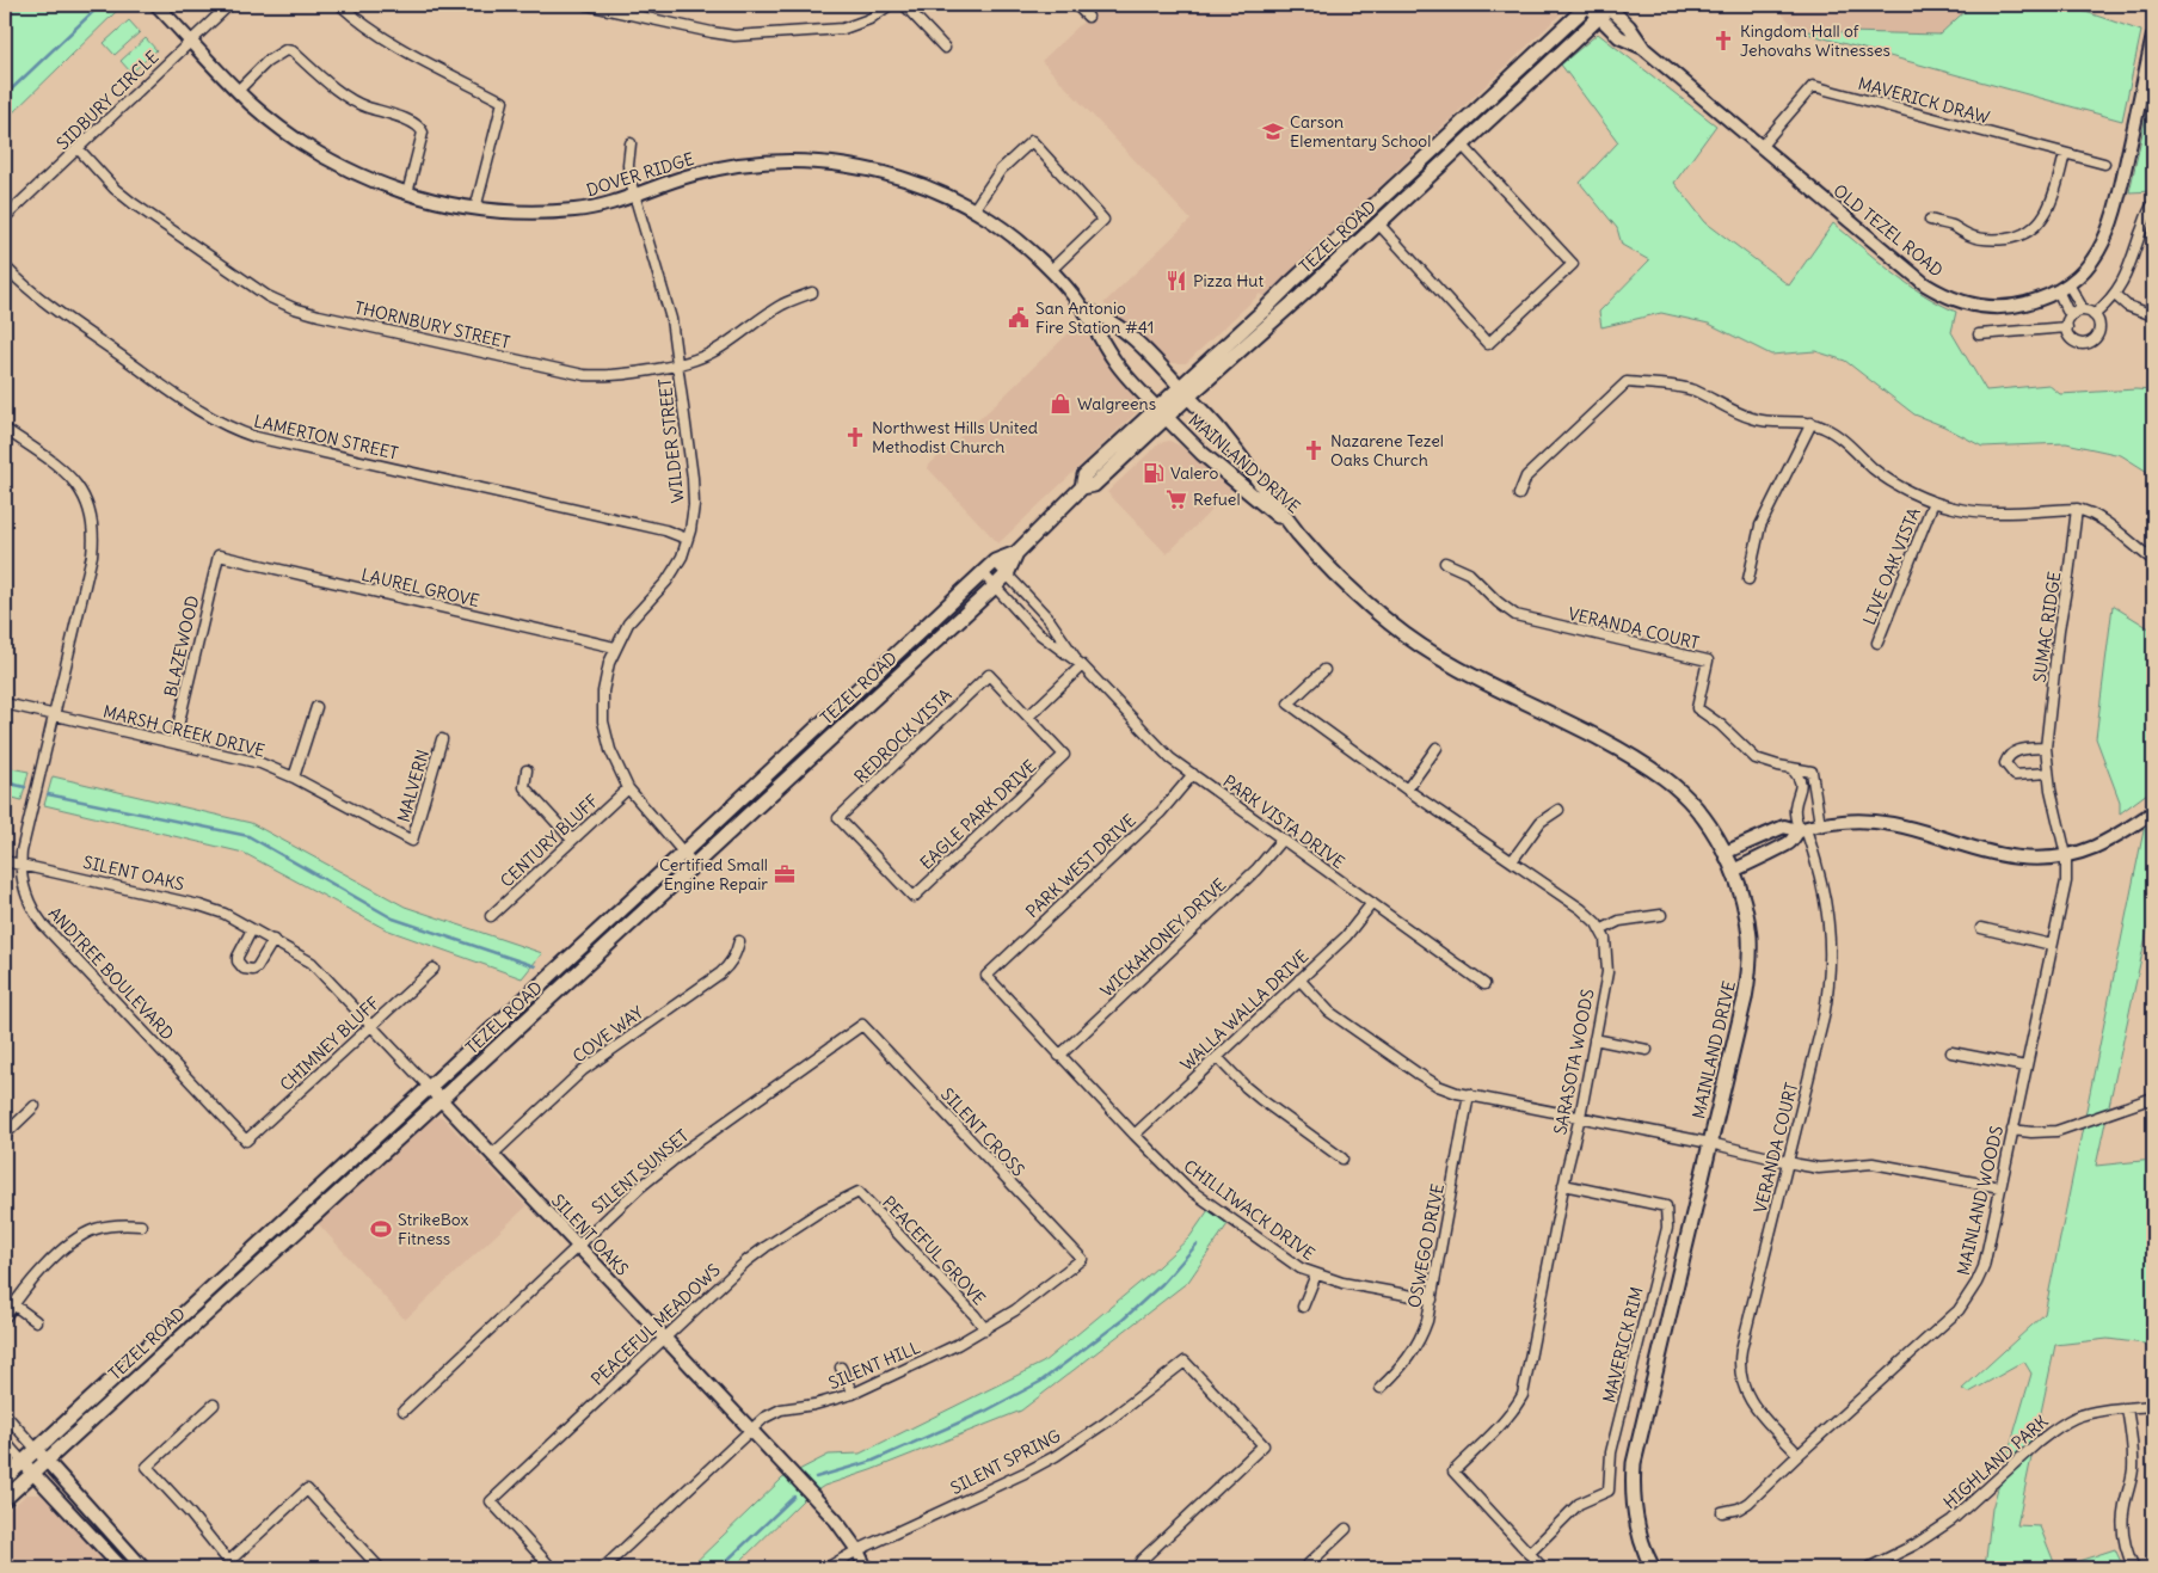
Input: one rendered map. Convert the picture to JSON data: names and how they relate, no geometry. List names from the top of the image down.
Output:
{
  "streets": {
    "main road": ["TEZEL ROAD", "MAINLAND DRIVE"],
    "street": [
      "SIDBURY CIRCLE",
      "MAVERICK DRAW",
      "DOVER RIDGE",
      "OLD TEZEL ROAD",
      "THORNBURY STREET",
      "LAMERTON STREET",
      "WILDER STREET",
      "LIVE OAK VISTA",
      "LAUREL GROVE",
      "SUMAC RIDGE",
      "VERANDA COURT",
      "BLAZEWOOD",
      "MARSH CREEK DRIVE",
      "REDROCK VISTA",
      "MALVERN",
      "EAGLE PARK DRIVE",
      "PARK VISTA DRIVE",
      "CENTURY BLUFF",
      "PARK WEST DRIVE",
      "SILENT OAKS",
      "WICKAHONEY DRIVE",
      "ANDTREE BOULEVARD",
      "WALLA WALLA DRIVE",
      "COVE WAY",
      "CHIMNEY BLUFF",
      "SARASOTA WOODS",
      "SILENT CROSS",
      "SILENT SUNSET",
      "MAINLAND WOODS",
      "CHILLIWACK DRIVE",
      "OSWEGO DRIVE",
      "PEACEFUL GROVE",
      "PEACEFUL MEADOWS",
      "MAVERICK RIM",
      "SILENT HILL",
      "SILENT SPRING",
      "HIGHLAND PARK"
    ]
  },
  "crossings": [
    ["SIDBURY CIRCLE", "DOVER RIDGE"],
    ["SIDBURY CIRCLE", "THORNBURY STREET"],
    ["MAVERICK DRAW", "OLD TEZEL ROAD"],
    ["DOVER RIDGE", "TEZEL ROAD"],
    ["DOVER RIDGE", "WILDER STREET"],
    ["DOVER RIDGE", "MAINLAND DRIVE"],
    ["OLD TEZEL ROAD", "TEZEL ROAD"],
    ["TEZEL ROAD", "WILDER STREET"],
    ["TEZEL ROAD", "MAINLAND DRIVE"],
    ["TEZEL ROAD", "PARK VISTA DRIVE"],
    ["TEZEL ROAD", "SILENT OAKS"],
    ["THORNBURY STREET", "WILDER STREET"],
    ["LAMERTON STREET", "WILDER STREET"],
    ["WILDER STREET", "LAUREL GROVE"],
    ["WILDER STREET", "CENTURY BLUFF"],
    ["LAUREL GROVE", "BLAZEWOOD"],
    ["SUMAC RIDGE", "MAINLAND WOODS"],
    ["VERANDA COURT", "MAINLAND WOODS"],
    ["BLAZEWOOD", "MARSH CREEK DRIVE"],
    ["MARSH CREEK DRIVE", "MALVERN"],
    ["MARSH CREEK DRIVE", "ANDTREE BOULEVARD"],
    ["REDROCK VISTA", "EAGLE PARK DRIVE"],
    ["PARK VISTA DRIVE", "PARK WEST DRIVE"],
    ["PARK VISTA DRIVE", "WICKAHONEY DRIVE"],
    ["PARK VISTA DRIVE", "WALLA WALLA DRIVE"],
    ["PARK WEST DRIVE", "CHILLIWACK DRIVE"],
    ["SILENT OAKS", "ANDTREE BOULEVARD"],
    ["SILENT OAKS", "COVE WAY"],
    ["SILENT OAKS", "CHIMNEY BLUFF"],
    ["SILENT OAKS", "SILENT SUNSET"],
    ["SILENT OAKS", "PEACEFUL MEADOWS"],
    ["SILENT OAKS", "SILENT HILL"],
    ["SILENT OAKS", "SILENT SPRING"],
    ["WICKAHONEY DRIVE", "CHILLIWACK DRIVE"],
    ["ANDTREE BOULEVARD", "CHIMNEY BLUFF"],
    ["WALLA WALLA DRIVE", "CHILLIWACK DRIVE"],
    ["SARASOTA WOODS", "MAVERICK RIM"],
    ["SILENT CROSS", "SILENT SUNSET"],
    ["SILENT CROSS", "SILENT HILL"],
    ["CHILLIWACK DRIVE", "OSWEGO DRIVE"],
    ["PEACEFUL GROVE", "PEACEFUL MEADOWS"],
    ["PEACEFUL GROVE", "SILENT HILL"]
  ],
  "places": {
    "church": ["Kingdom Hall of Jehovahs Witnesses", "Northwest Hills United Methodist Church", "Nazarene Tezel Oaks Church"],
    "school or university": ["Carson Elementary School"],
    "restaurant": ["Pizza Hut"],
    "public building": ["San Antonio Fire Station #41"],
    "shop": ["Walgreens"],
    "fuel station": ["Valero"],
    "supermarket": ["Refuel"],
    "office": ["Certified Small Engine Repair"],
    "sports": ["StrikeBox Fitness"]
  }
}
